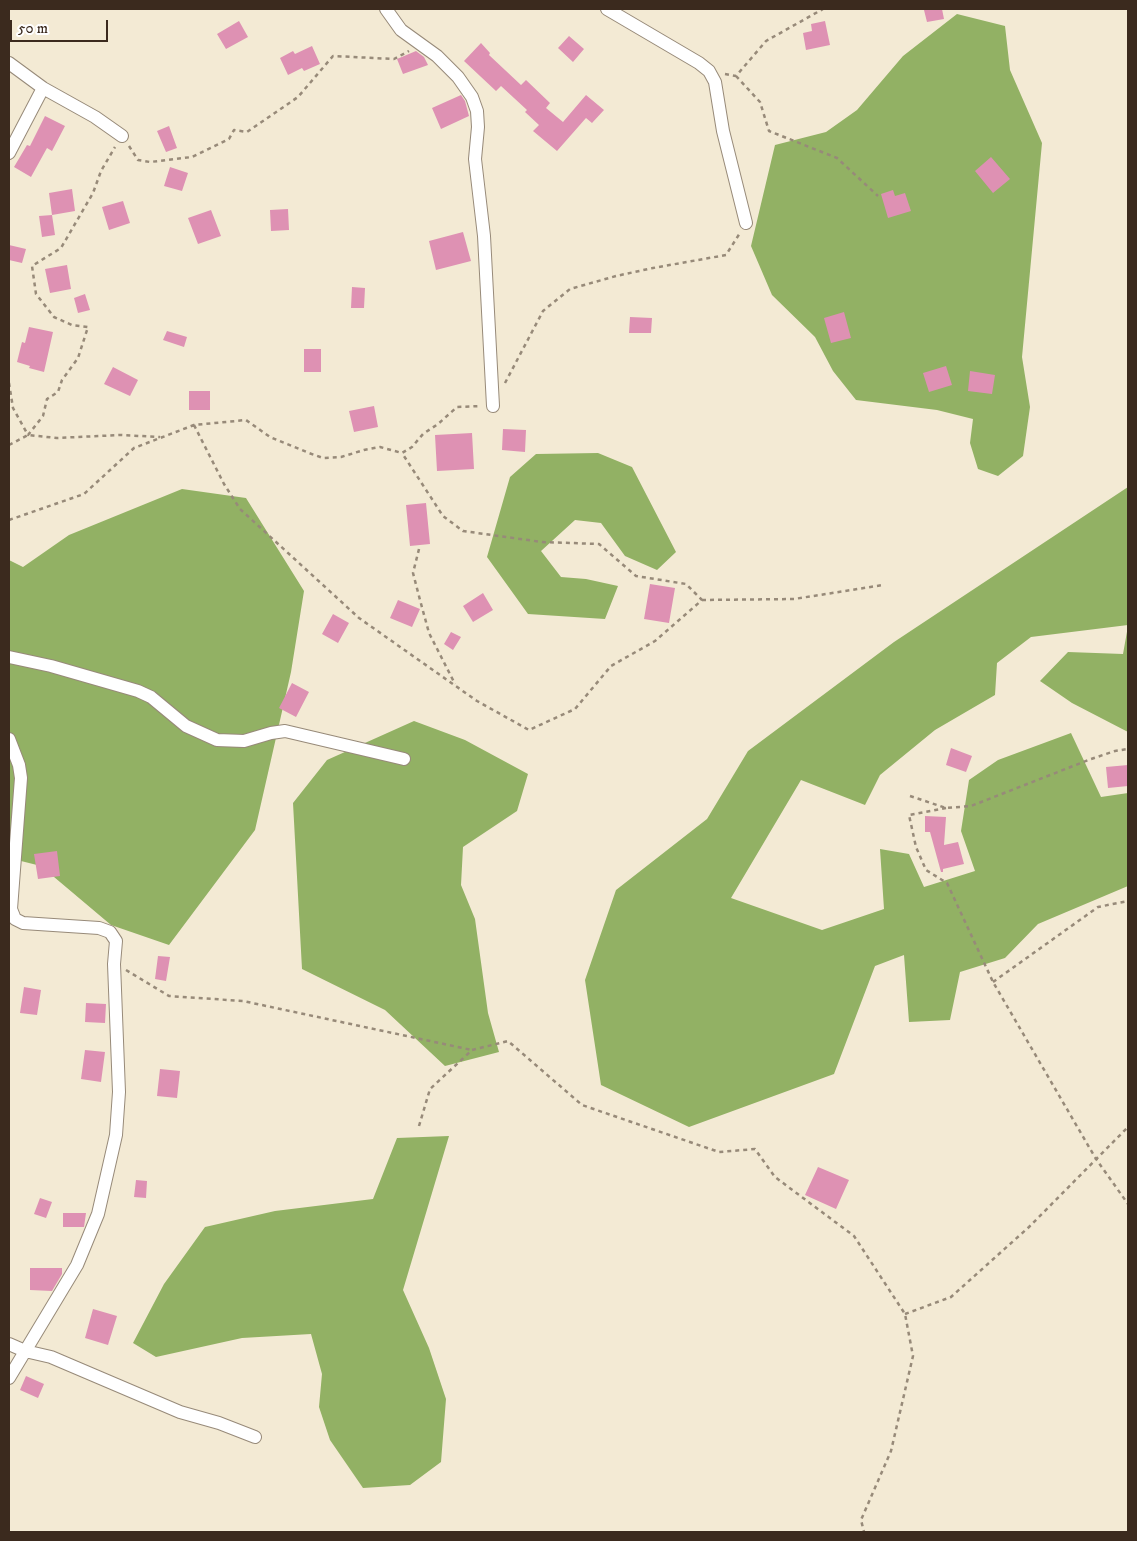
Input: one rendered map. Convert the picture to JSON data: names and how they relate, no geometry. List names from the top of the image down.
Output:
{
  "scale_bar": "50 m"
}
